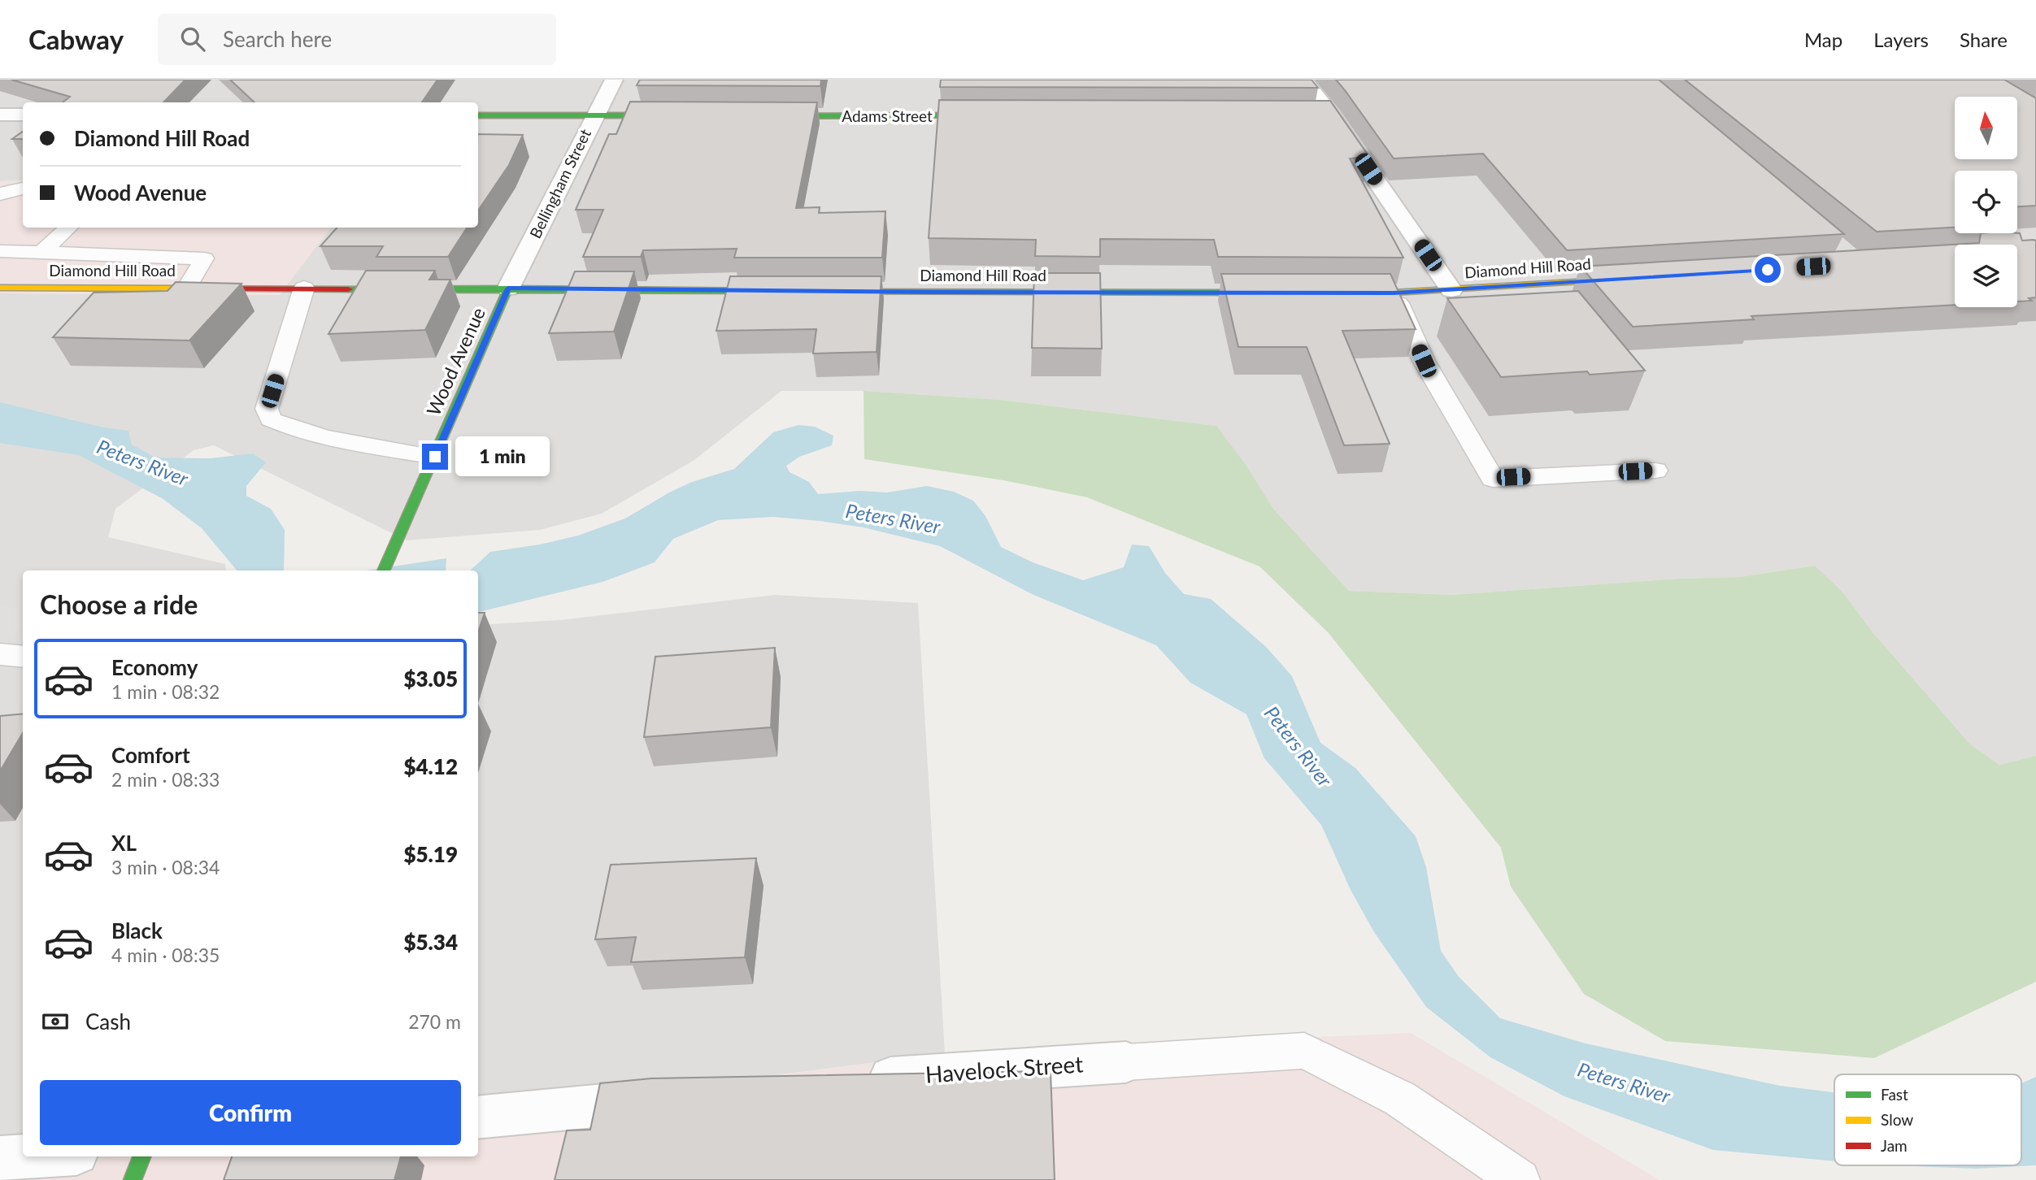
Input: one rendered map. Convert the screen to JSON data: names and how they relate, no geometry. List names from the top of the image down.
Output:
{
  "streets": {
    "main road": ["Adams Street", "Diamond Hill Road", "Wood Avenue"],
    "street": ["Bellingham Street", "Havelock Street"]
  },
  "crossings": [
    ["Bellingham Street", "Diamond Hill Road"],
    ["Bellingham Street", "Wood Avenue"],
    ["Diamond Hill Road", "Wood Avenue"]
  ],
  "water": ["Peters River"],
  "legend": ["Fast", "Slow", "Jam"],
  "north": "top",
  "page": {
    "header": "Cabway",
    "search": "Search here",
    "nav": ["Map", "Layers", "Share"],
    "banner": ["Diamond Hill Road", "Wood Avenue"],
    "bubble": "1 min",
    "heading": "Choose a ride",
    "list": [
      {
        "name": "Economy",
        "note": "1 min · 08:32",
        "value": "$3.05"
      },
      {
        "name": "Comfort",
        "note": "2 min · 08:33",
        "value": "$4.12"
      },
      {
        "name": "XL",
        "note": "3 min · 08:34",
        "value": "$5.19"
      },
      {
        "name": "Black",
        "note": "4 min · 08:35",
        "value": "$5.34"
      }
    ],
    "pay": ["Cash", "270 m"],
    "buttons": "Confirm"
  }
}
